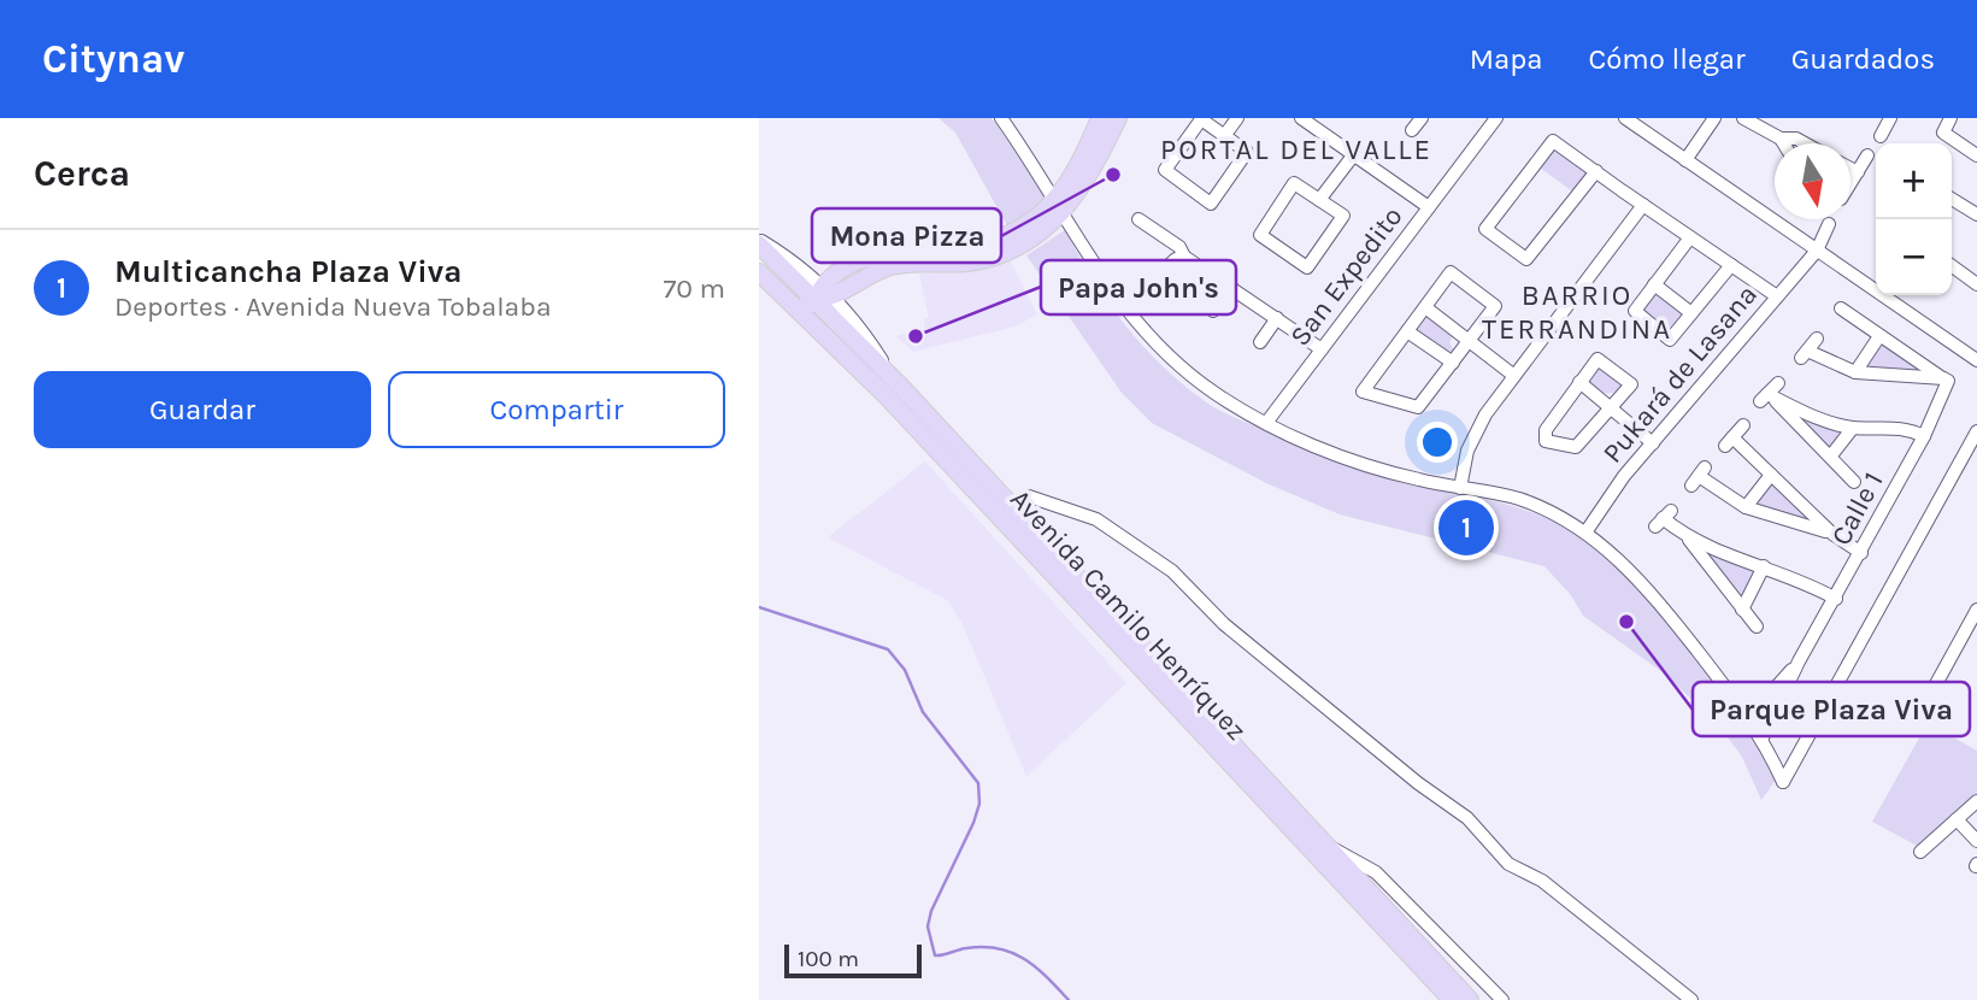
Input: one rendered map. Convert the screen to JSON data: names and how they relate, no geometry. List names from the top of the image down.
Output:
{
  "streets": {
    "main road": ["Avenida Camilo Henríquez"],
    "street": ["San Expedito", "Pukará de Lasana", "Calle 1"]
  },
  "districts": ["PORTAL DEL VALLE", "BARRIO TERRANDINA"],
  "places": ["Mona Pizza", "Papa John's", "Parque Plaza Viva"],
  "scale_bar": "100 m",
  "north": "bottom",
  "page": {
    "header": "Citynav",
    "nav": ["Mapa", "Cómo llegar", "Guardados"],
    "heading": "Cerca",
    "map_buttons": ["+", "−"],
    "list": [
      {
        "mark": "1",
        "name": "Multicancha Plaza Viva",
        "note": "Deportes · Avenida Nueva Tobalaba",
        "value": "70 m"
      }
    ],
    "buttons": ["Guardar", "Compartir"],
    "pins": "1",
    "scale": "100 m"
  }
}
